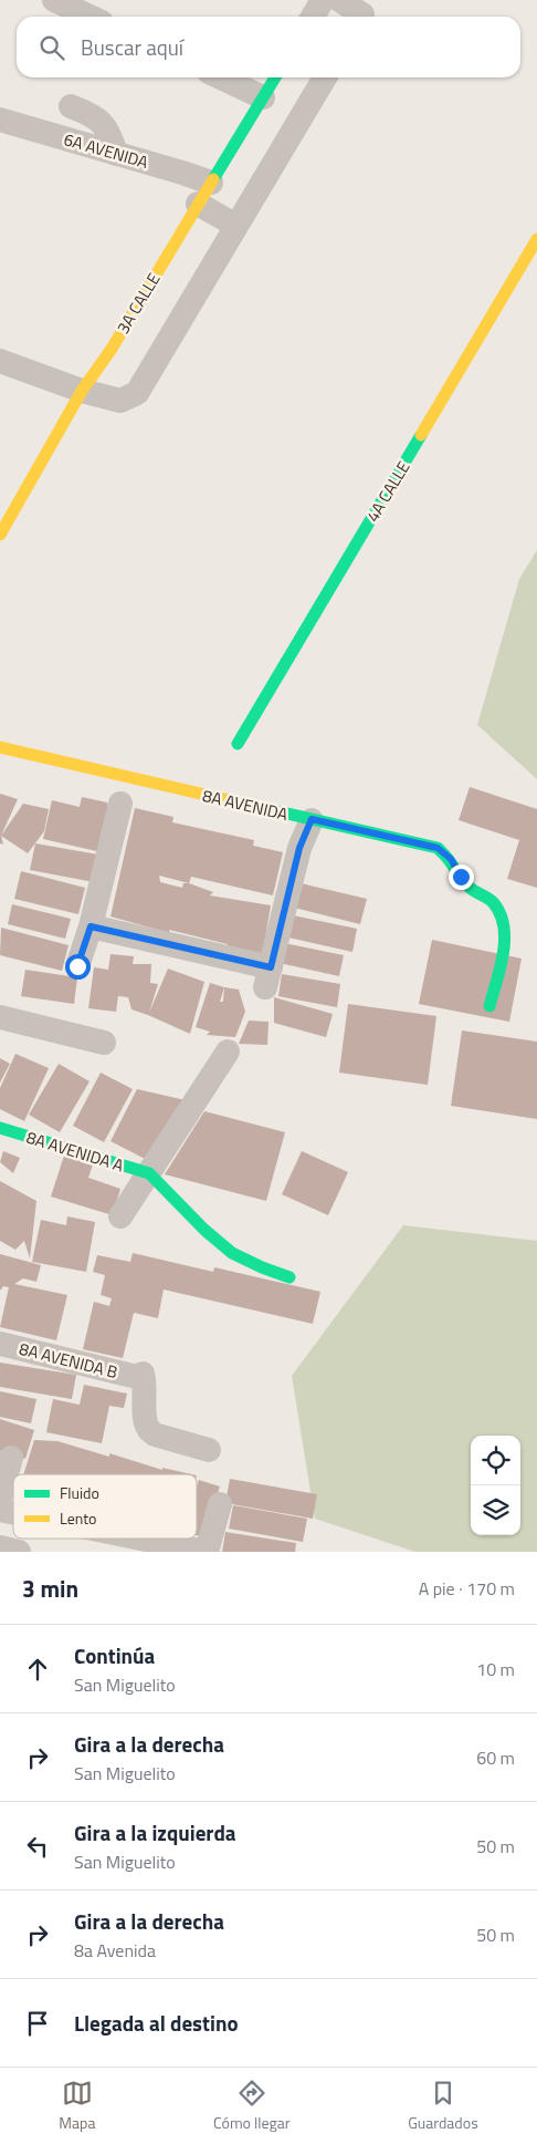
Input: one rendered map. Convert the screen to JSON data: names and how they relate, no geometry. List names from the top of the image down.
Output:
{
  "streets": {
    "street": [
      "6A AVENIDA",
      "3A CALLE",
      "4A CALLE",
      "8A AVENIDA",
      "8A AVENIDA A",
      "8A AVENIDA B"
    ]
  },
  "crossings": [
    ["6A AVENIDA", "3A CALLE"]
  ],
  "legend": ["Fluido", "Lento"],
  "page": {
    "search": "Buscar aquí",
    "heading": ["3 min", "A pie · 170 m"],
    "list": [
      ["Continúa", "San Miguelito", "10 m"],
      ["Gira a la derecha", "San Miguelito", "60 m"],
      ["Gira a la izquierda", "San Miguelito", "50 m"],
      ["Gira a la derecha", "8a Avenida", "50 m"],
      "Llegada al destino"
    ],
    "nav": ["Mapa", "Cómo llegar", "Guardados"]
  }
}
